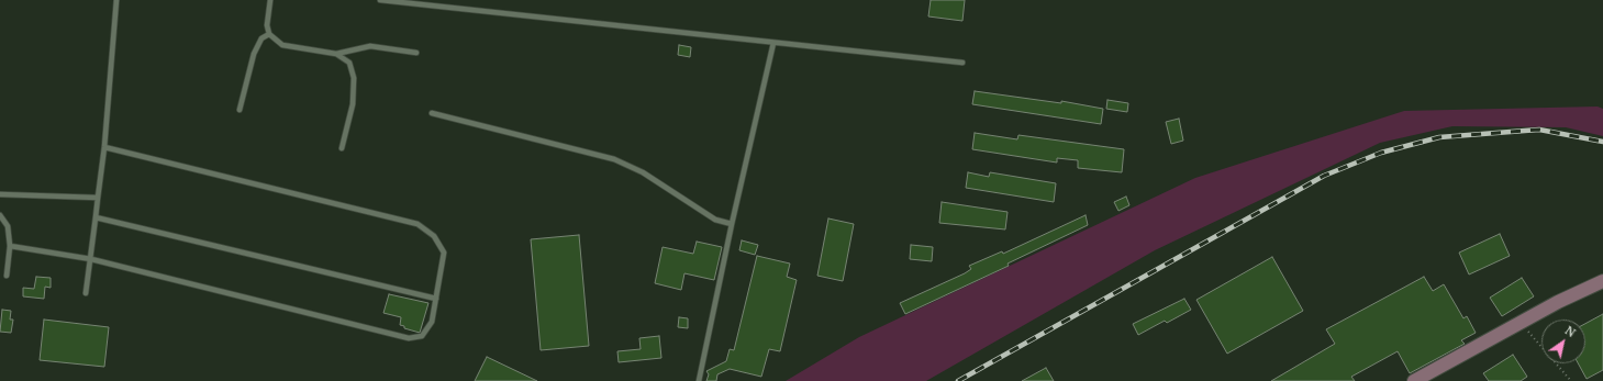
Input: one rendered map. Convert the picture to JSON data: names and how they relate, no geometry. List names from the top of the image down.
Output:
{
  "north": "top right"
}
